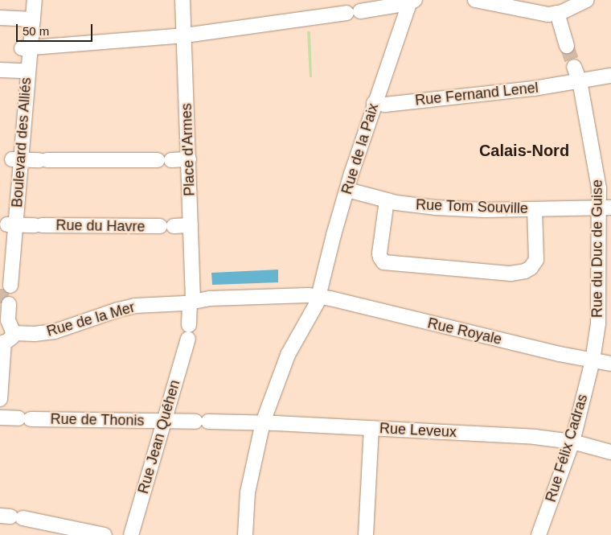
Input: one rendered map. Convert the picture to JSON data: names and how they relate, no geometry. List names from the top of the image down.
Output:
{
  "streets": {
    "street": [
      "Rue Fernand Lenel",
      "Boulevard des Alliés",
      "Rue de la Paix",
      "Place d'Armes",
      "Rue Tom Souville",
      "Rue du Havre",
      "Rue du Duc de Guise",
      "Rue de la Mer",
      "Rue Royale",
      "Rue de Thonis",
      "Rue Leveux",
      "Rue Jean Quéhen",
      "Rue Félix Cadras"
    ]
  },
  "crossings": [
    ["Rue Fernand Lenel", "Rue de la Paix"],
    ["Rue Fernand Lenel", "Rue du Duc de Guise"],
    ["Boulevard des Alliés", "Rue du Havre"],
    ["Rue de la Paix", "Rue Tom Souville"],
    ["Rue de la Paix", "Rue Royale"],
    ["Rue de la Paix", "Rue Leveux"],
    ["Place d'Armes", "Rue du Havre"],
    ["Place d'Armes", "Rue de la Mer"],
    ["Place d'Armes", "Rue Jean Quéhen"],
    ["Rue Tom Souville", "Rue du Duc de Guise"],
    ["Rue du Duc de Guise", "Rue Royale"],
    ["Rue du Duc de Guise", "Rue Félix Cadras"],
    ["Rue de la Mer", "Rue Jean Quéhen"],
    ["Rue Royale", "Rue Félix Cadras"],
    ["Rue de Thonis", "Rue Leveux"],
    ["Rue de Thonis", "Rue Jean Quéhen"],
    ["Rue Leveux", "Rue Félix Cadras"]
  ],
  "districts": ["Calais-Nord"],
  "scale_bar": "50 m"
}
